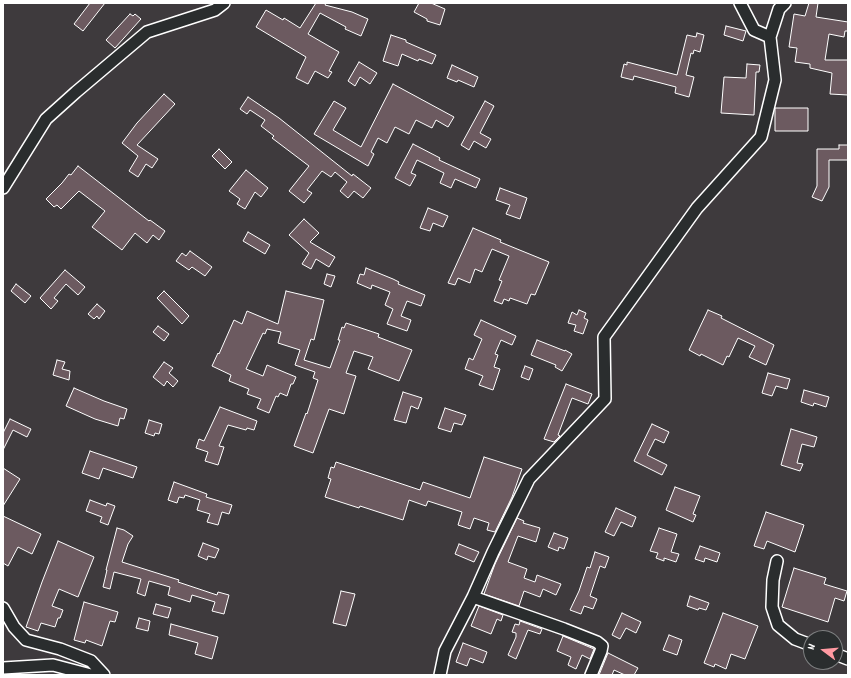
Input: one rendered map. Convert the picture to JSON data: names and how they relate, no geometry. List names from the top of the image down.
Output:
{
  "north": "left"
}
